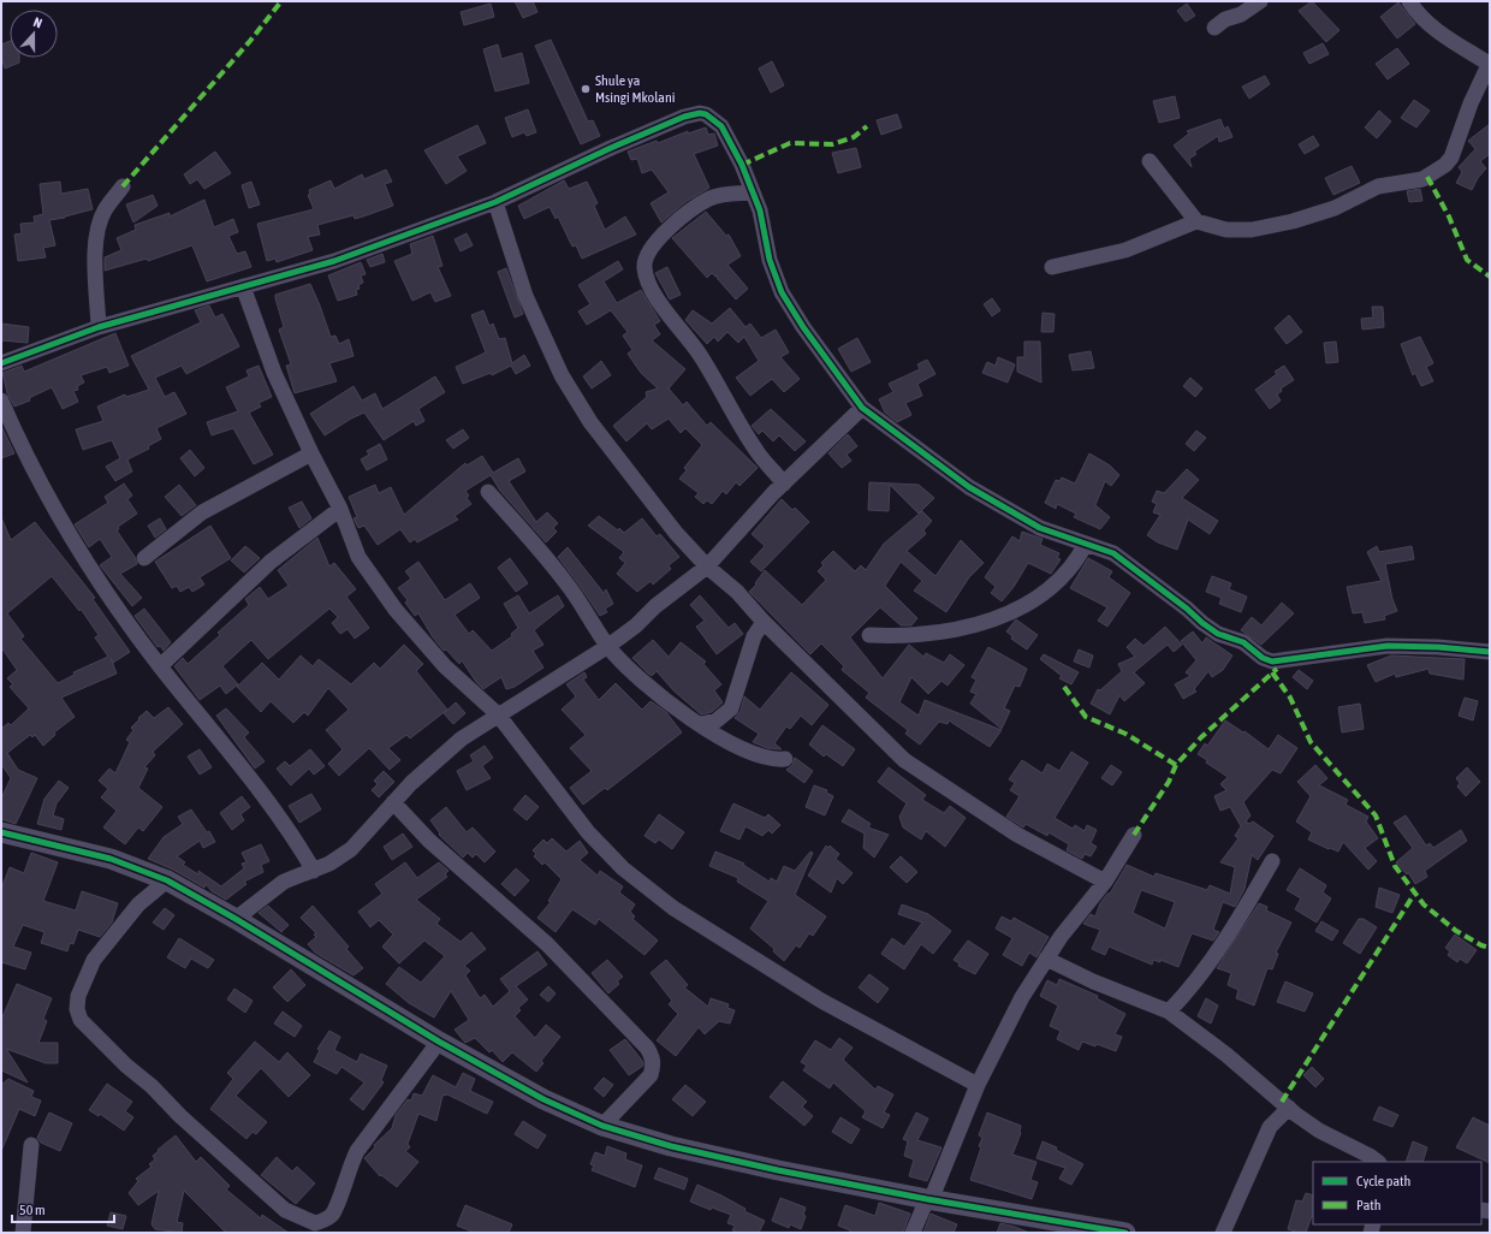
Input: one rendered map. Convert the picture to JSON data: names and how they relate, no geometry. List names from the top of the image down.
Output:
{
  "places": ["Shule ya Msingi Mkolani"],
  "legend": ["Cycle path", "Path"],
  "scale_bar": "50 m",
  "north": "top"
}
